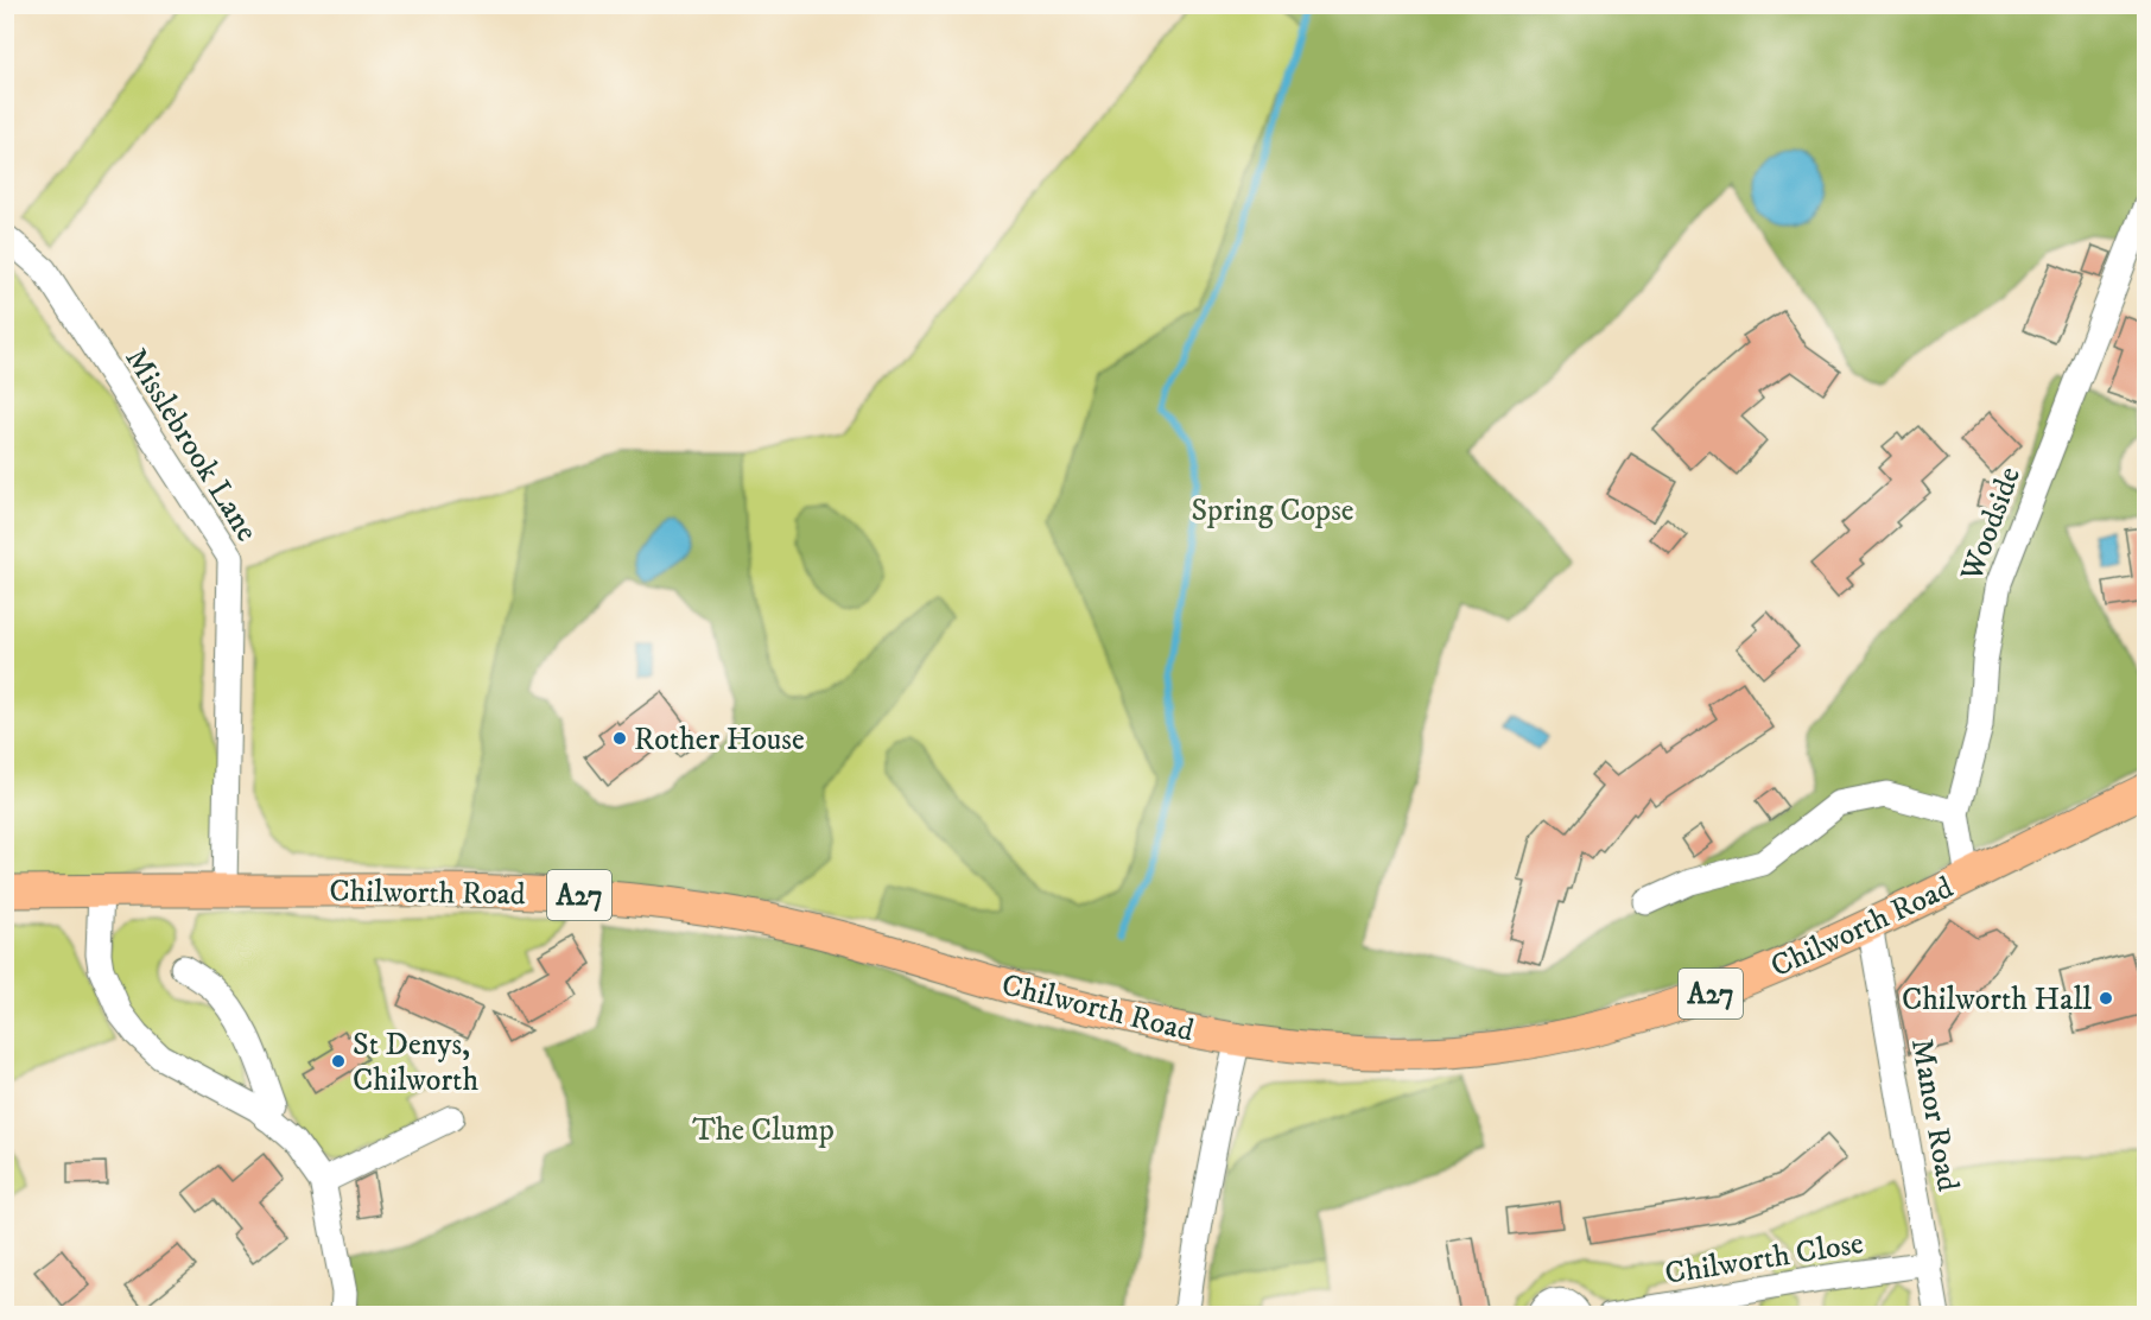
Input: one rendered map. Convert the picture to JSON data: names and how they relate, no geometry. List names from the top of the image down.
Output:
{
  "streets": {
    "main road": ["Chilworth Road", "A27"],
    "street": [
      "Misslebrook Lane",
      "Woodside",
      "Manor Road",
      "Chilworth Close"
    ]
  },
  "crossings": [
    ["Misslebrook Lane", "Chilworth Road"],
    ["Woodside", "Chilworth Road"],
    ["Chilworth Road", "Manor Road"],
    ["Manor Road", "Chilworth Close"]
  ],
  "parks": ["Spring Copse", "The Clump"],
  "places": ["Rother House", "Chilworth Hall", "St Denys, Chilworth"]
}
